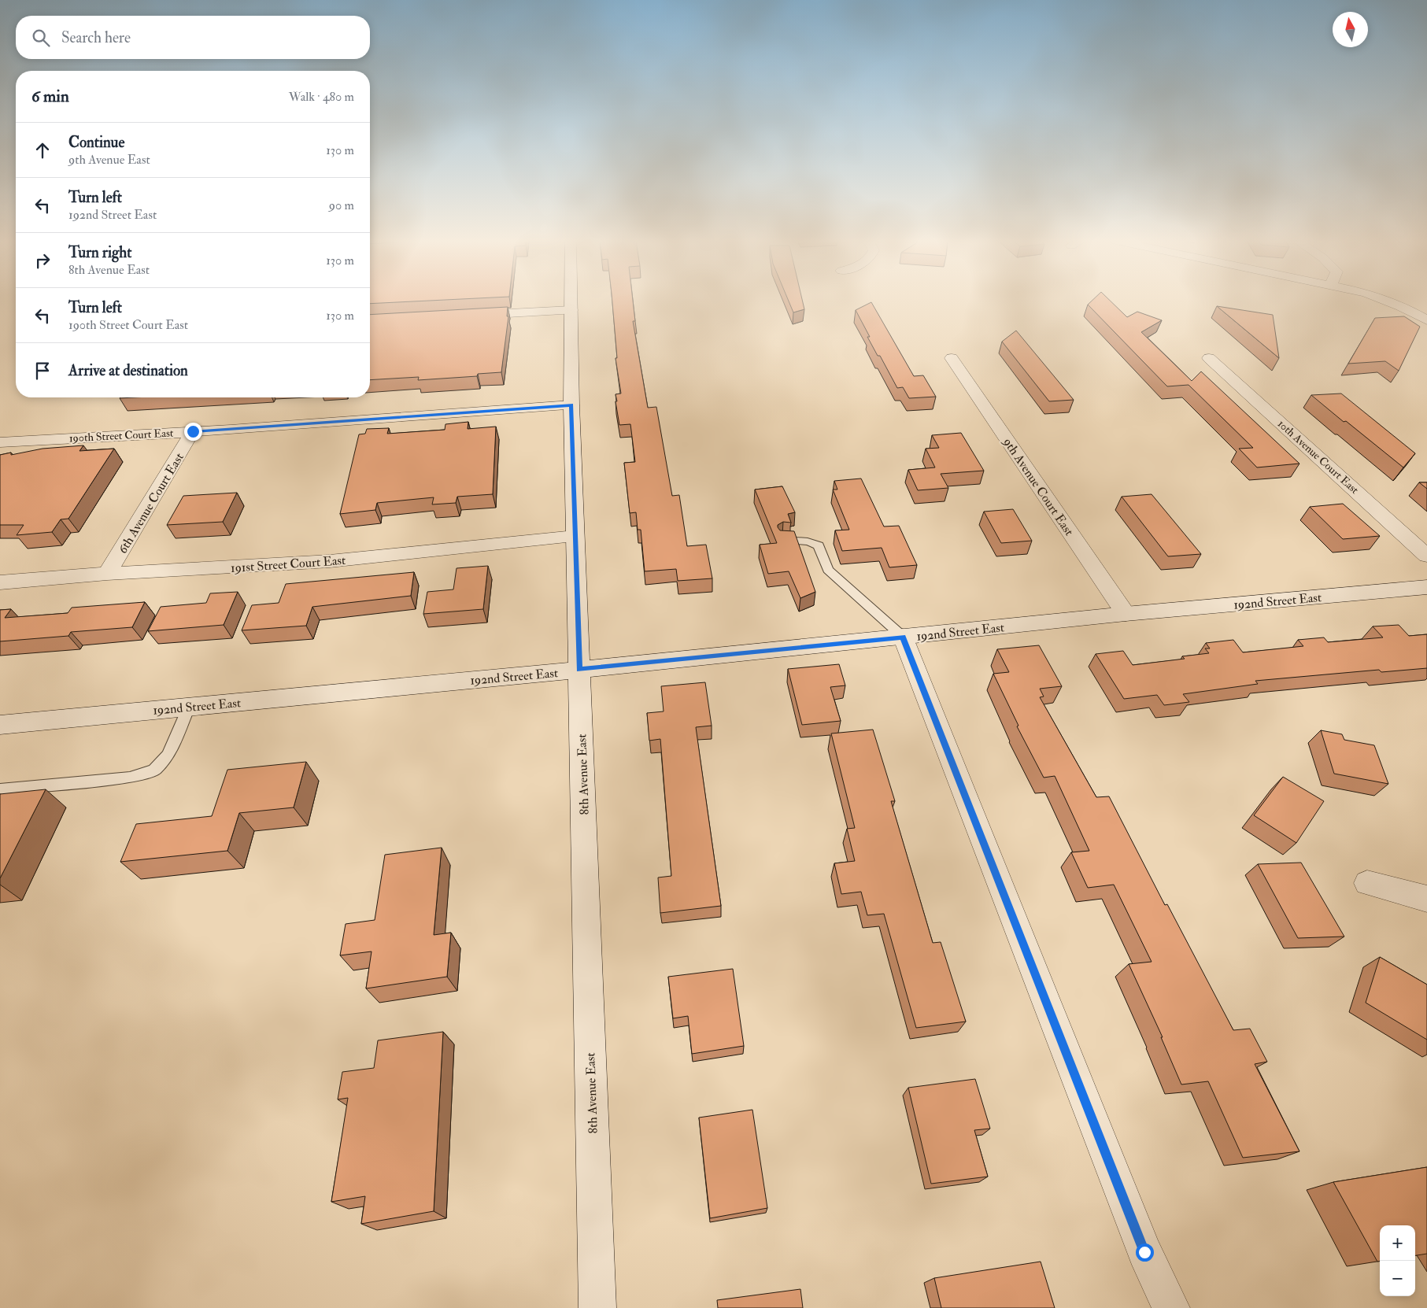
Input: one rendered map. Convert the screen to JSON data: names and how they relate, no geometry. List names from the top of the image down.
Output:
{
  "streets": {
    "street": [
      "190th Street Court East",
      "10th Avenue Court East",
      "9th Avenue Court East",
      "6th Avenue Court East",
      "191st Street Court East",
      "192nd Street East",
      "8th Avenue East"
    ]
  },
  "crossings": [
    ["190th Street Court East", "6th Avenue Court East"],
    ["190th Street Court East", "8th Avenue East"],
    ["9th Avenue Court East", "192nd Street East"],
    ["6th Avenue Court East", "191st Street Court East"],
    ["191st Street Court East", "8th Avenue East"],
    ["192nd Street East", "8th Avenue East"]
  ],
  "north": "top",
  "page": {
    "search": "Search here",
    "heading": ["6 min", "Walk · 480 m"],
    "list": [
      ["Continue", "9th Avenue East", "130 m"],
      ["Turn left", "192nd Street East", "90 m"],
      ["Turn right", "8th Avenue East", "130 m"],
      ["Turn left", "190th Street Court East", "130 m"],
      "Arrive at destination"
    ],
    "map_buttons": ["+", "−"]
  }
}
